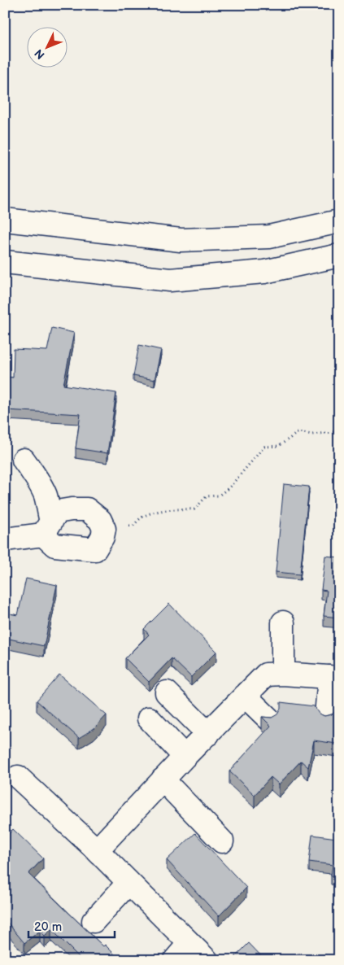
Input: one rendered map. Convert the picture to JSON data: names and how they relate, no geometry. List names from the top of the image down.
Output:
{
  "scale_bar": "20 m",
  "north": "bottom left"
}
